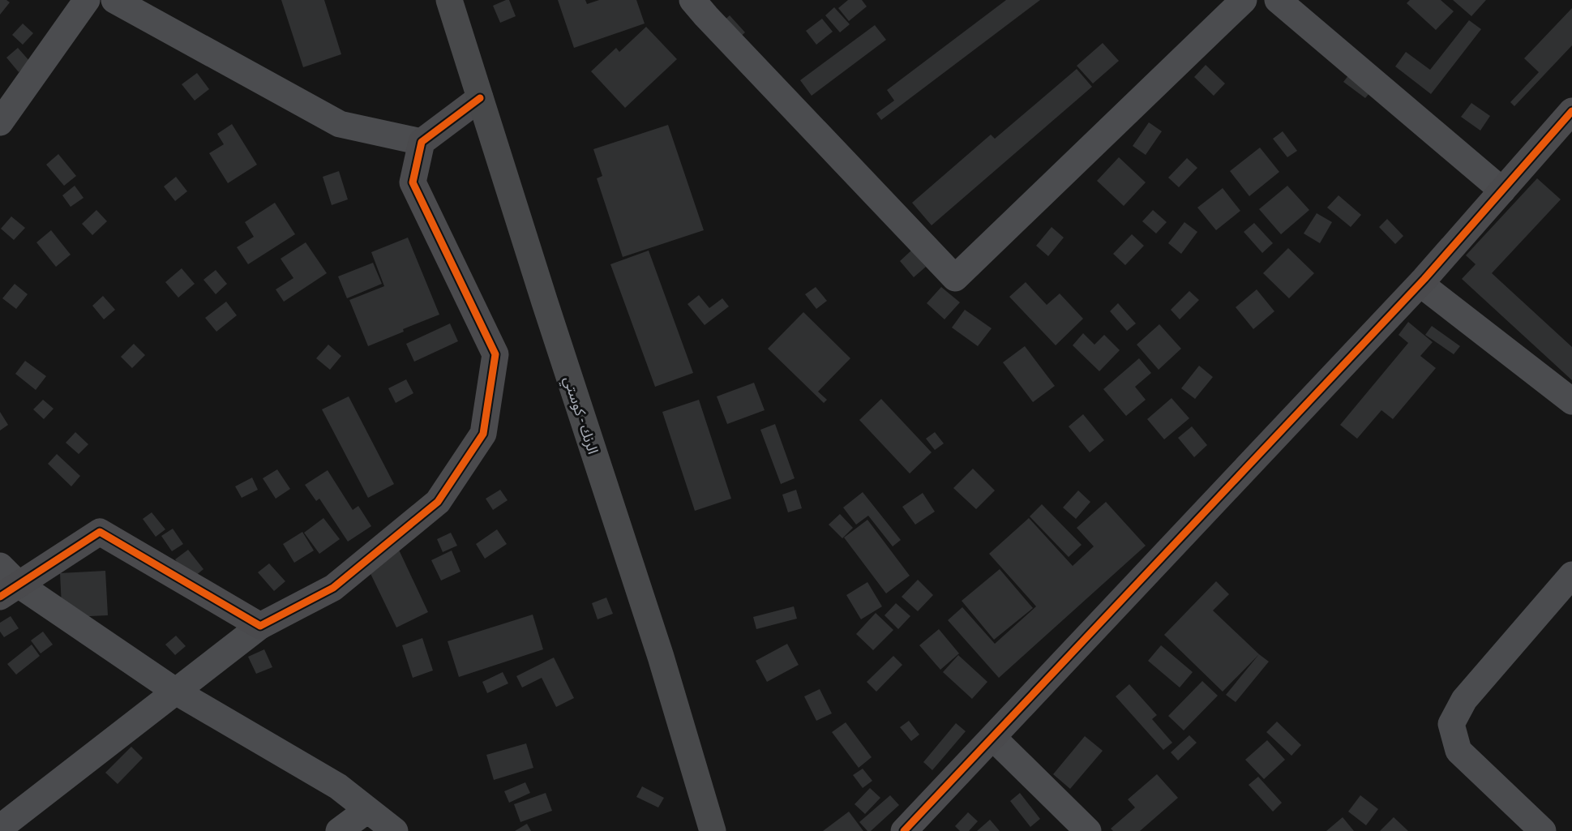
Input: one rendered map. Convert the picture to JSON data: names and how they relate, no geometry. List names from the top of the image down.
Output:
{
  "streets": {
    "main road": ["الرنك - كوستي"]
  }
}
